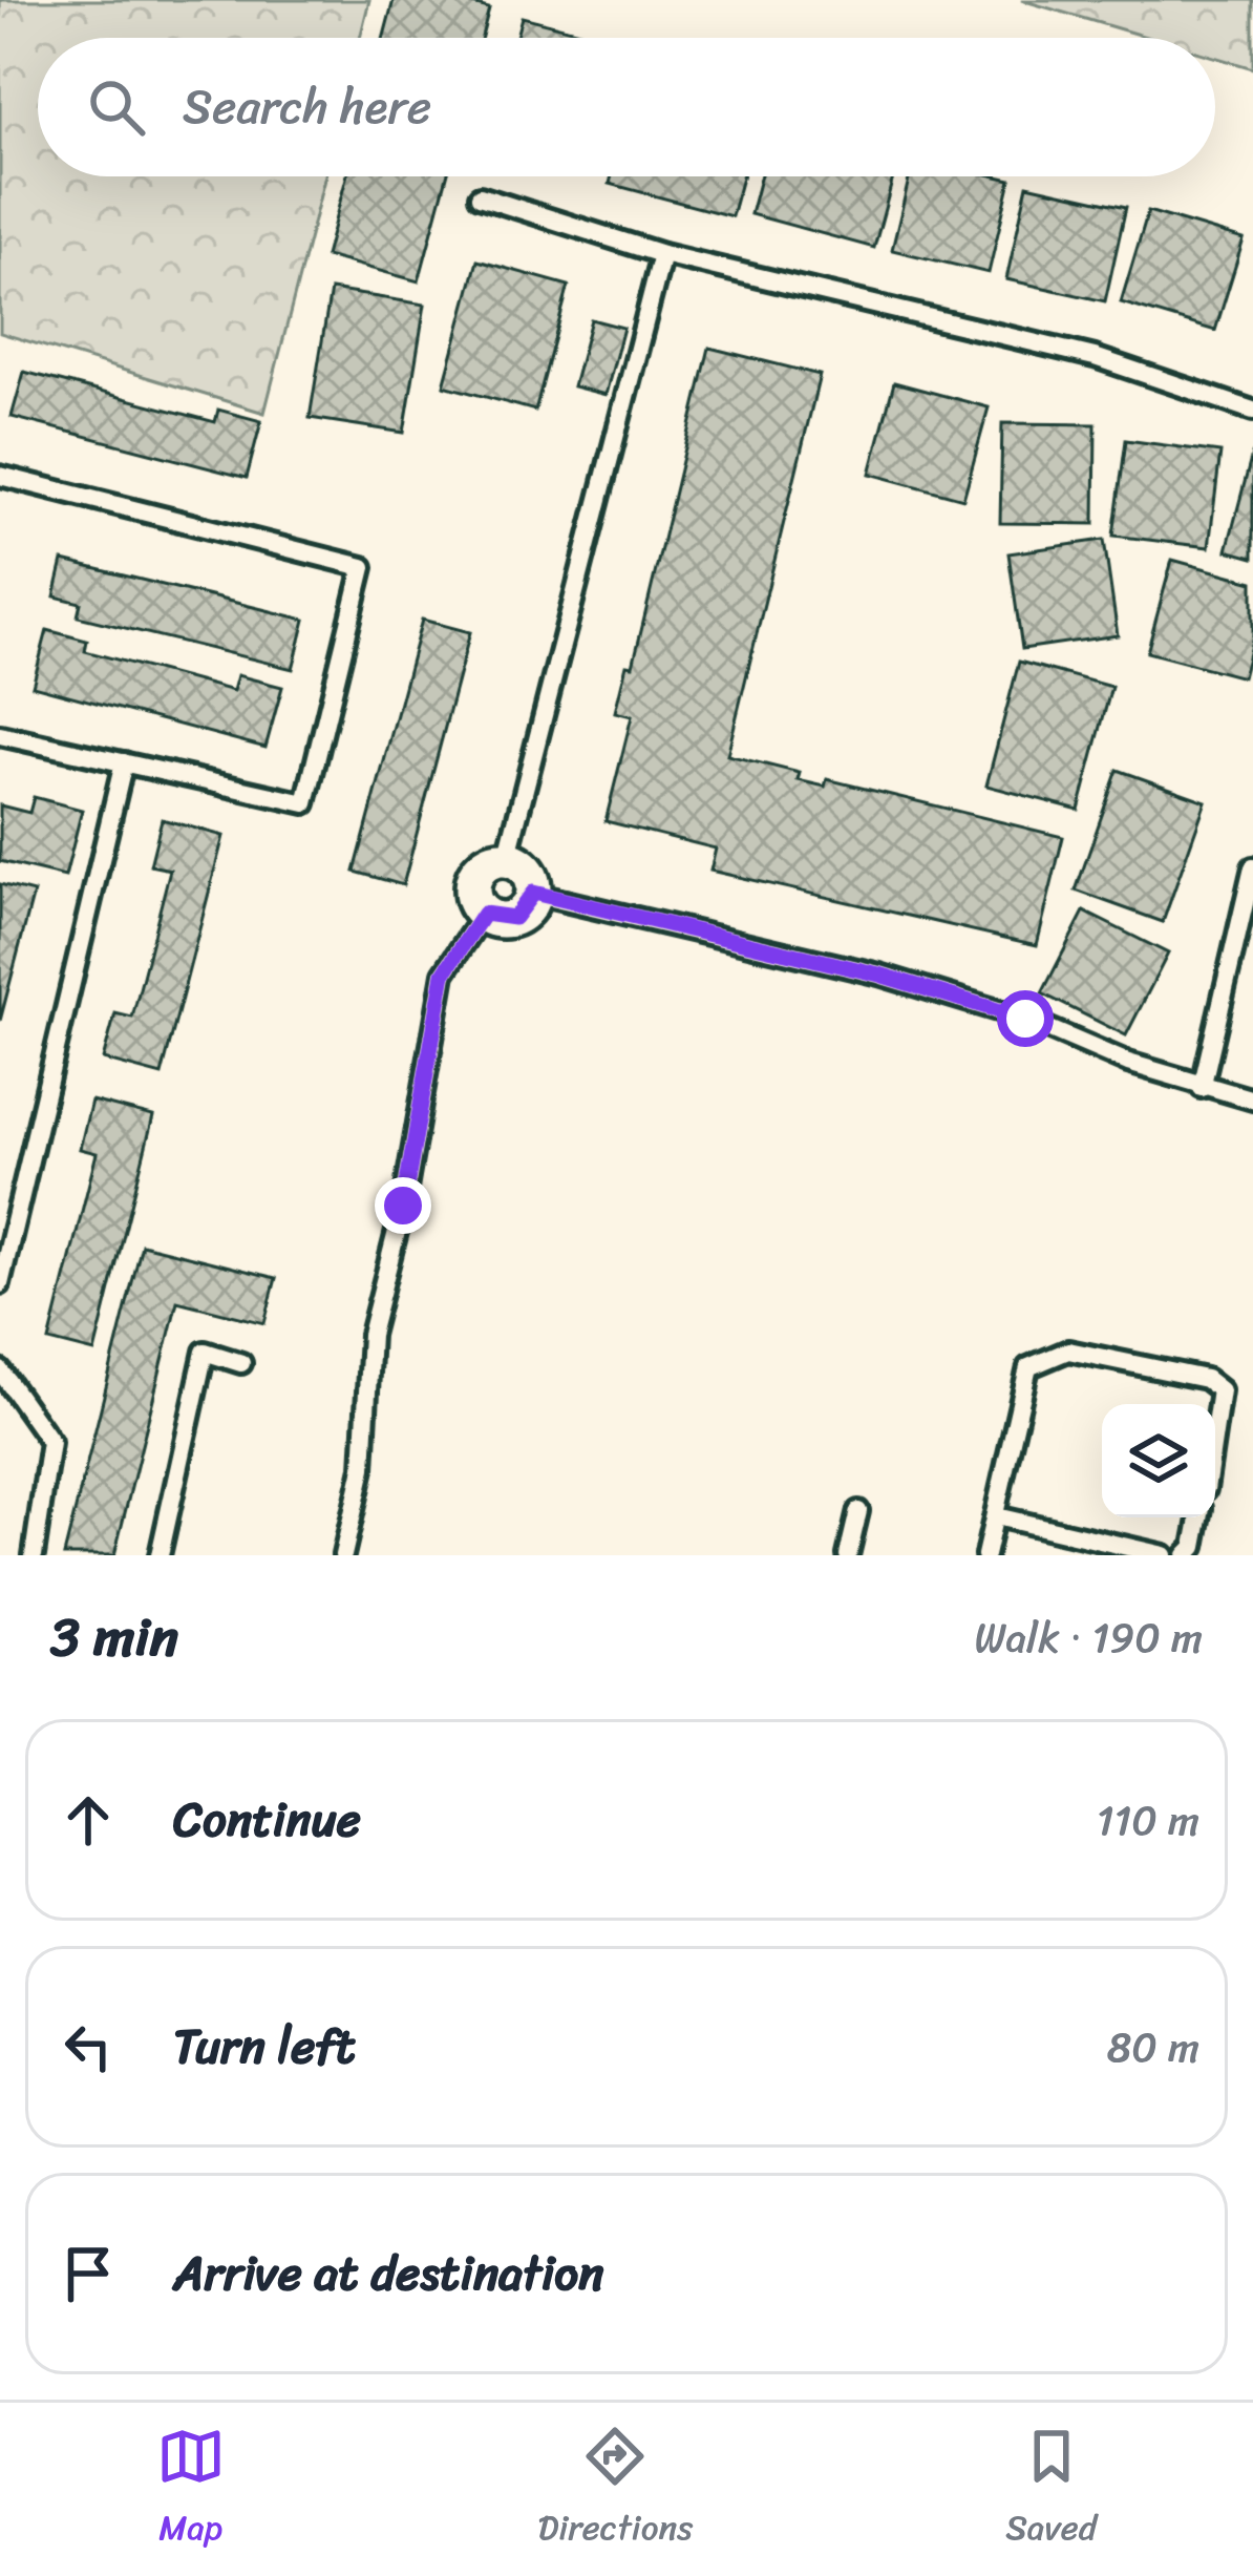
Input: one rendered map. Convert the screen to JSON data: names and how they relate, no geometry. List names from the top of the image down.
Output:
{
  "page": {
    "search": "Search here",
    "heading": ["3 min", "Walk · 190 m"],
    "list": [
      ["Continue", "110 m"],
      ["Turn left", "80 m"],
      "Arrive at destination"
    ],
    "nav": ["Map", "Directions", "Saved"]
  }
}
